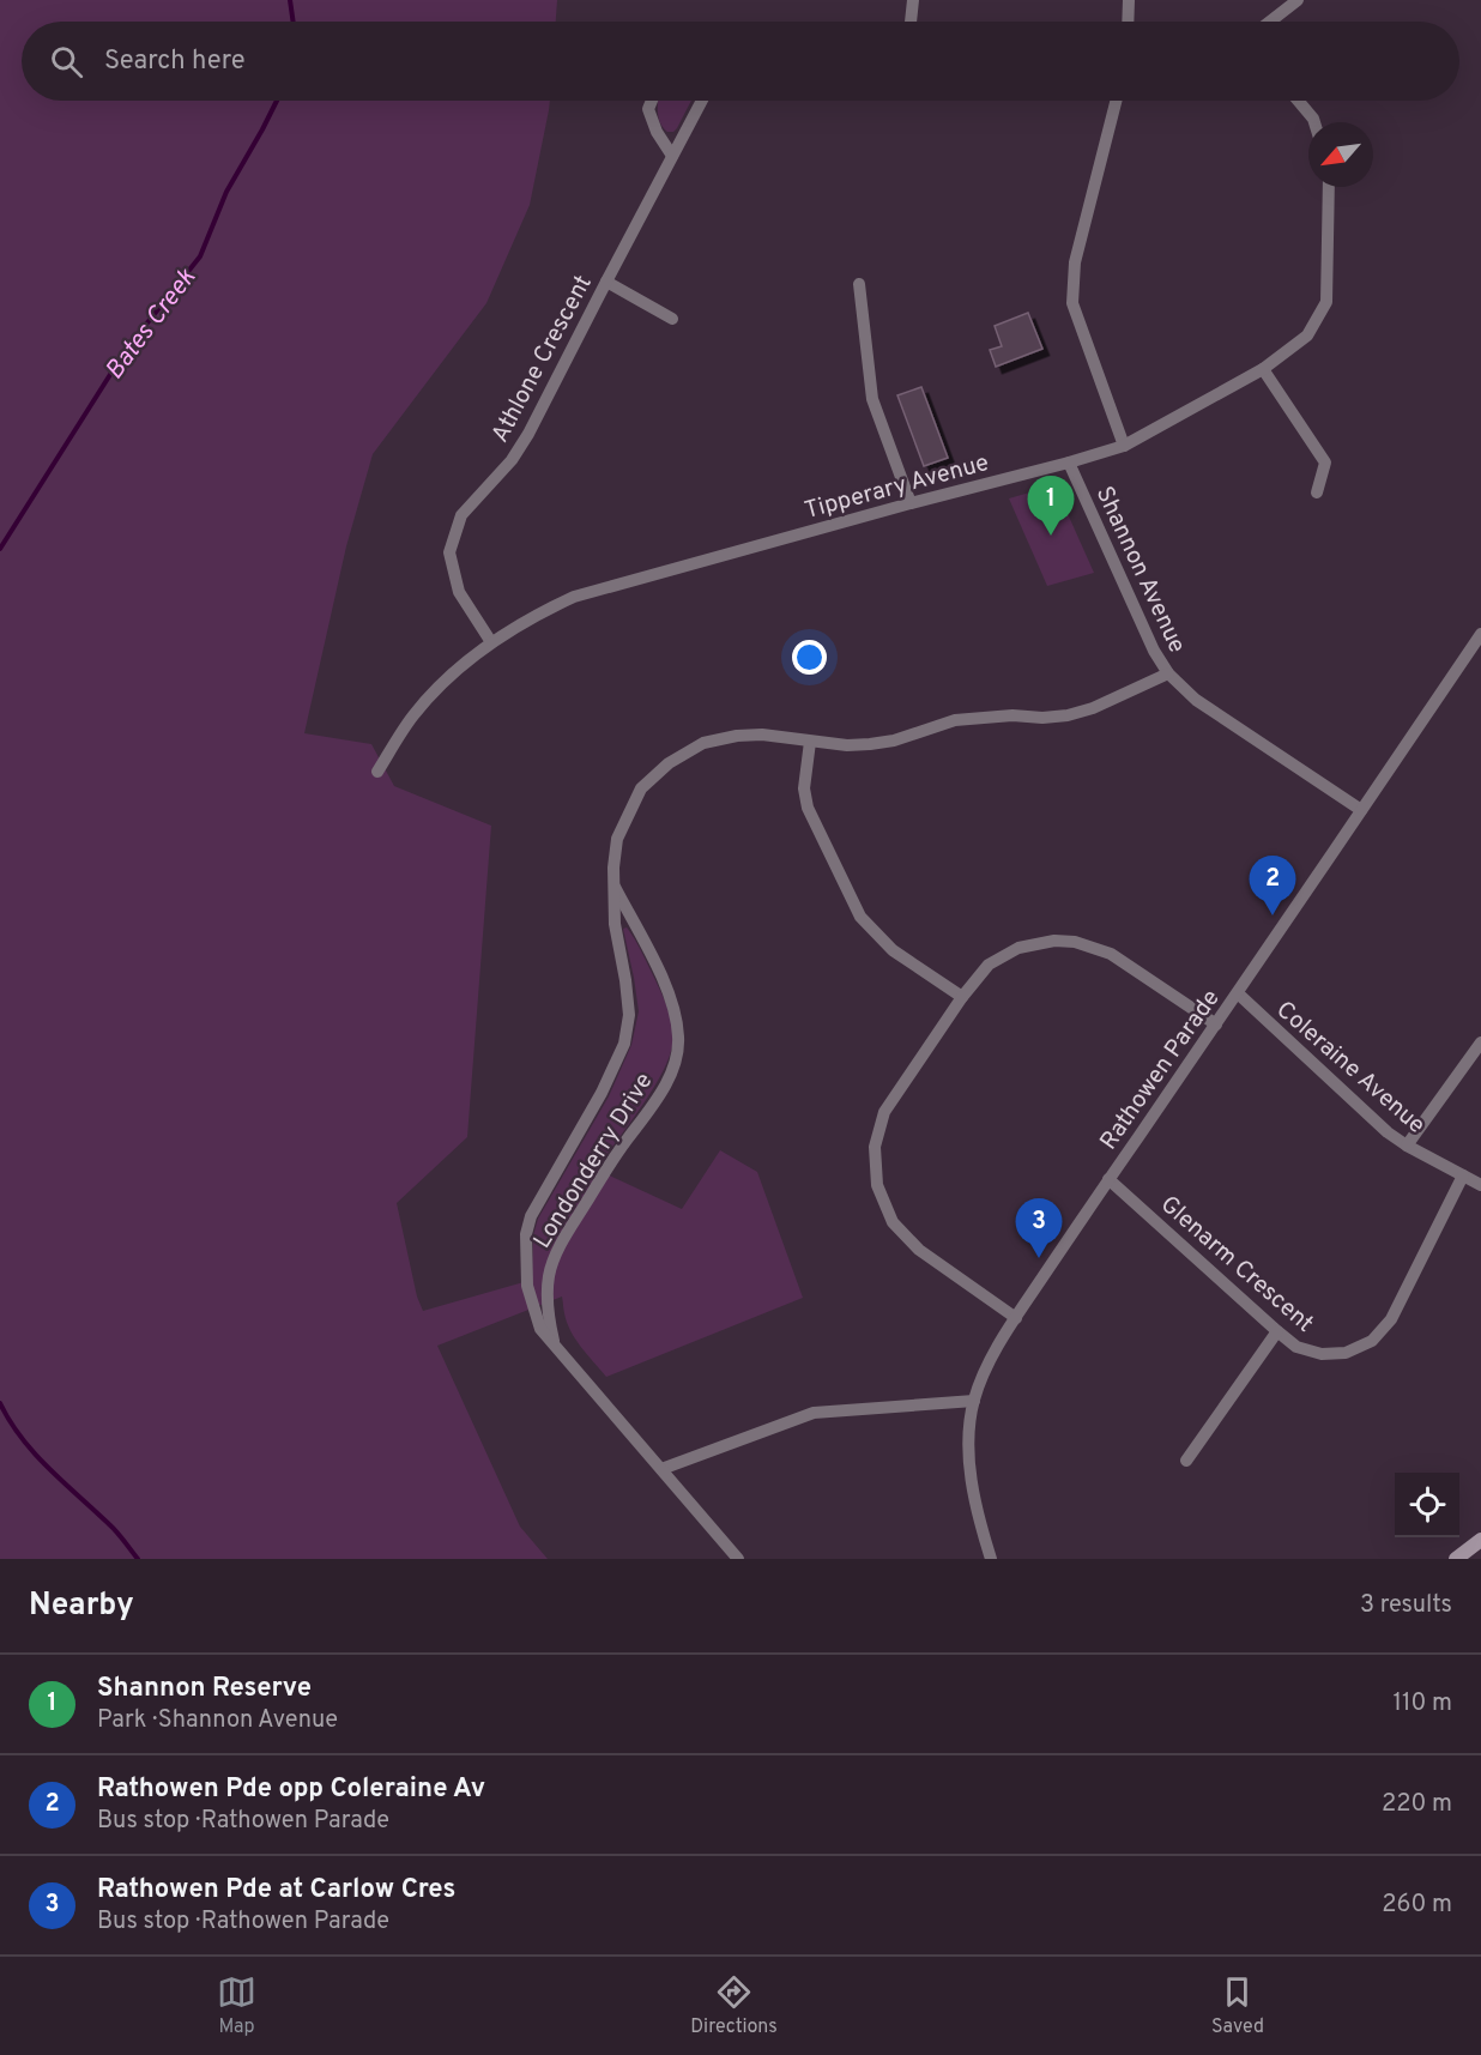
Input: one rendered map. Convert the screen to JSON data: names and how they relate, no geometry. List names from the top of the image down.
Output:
{
  "streets": {
    "street": [
      "Athlone Crescent",
      "Tipperary Avenue",
      "Shannon Avenue",
      "Coleraine Avenue",
      "Rathowen Parade",
      "Londonderry Drive",
      "Glenarm Crescent"
    ]
  },
  "crossings": [
    ["Athlone Crescent", "Tipperary Avenue"],
    ["Tipperary Avenue", "Shannon Avenue"],
    ["Shannon Avenue", "Rathowen Parade"],
    ["Shannon Avenue", "Londonderry Drive"],
    ["Coleraine Avenue", "Rathowen Parade"],
    ["Coleraine Avenue", "Glenarm Crescent"],
    ["Rathowen Parade", "Glenarm Crescent"]
  ],
  "water": ["Bates Creek"],
  "north": "bottom left",
  "page": {
    "search": "Search here",
    "pins": ["1", "2", "3"],
    "heading": ["Nearby", "3 results"],
    "list": [
      {
        "mark": "1",
        "name": "Shannon Reserve",
        "note": "Park · Shannon Avenue",
        "value": "110 m"
      },
      {
        "mark": "2",
        "name": "Rathowen Pde opp Coleraine Av",
        "note": "Bus stop · Rathowen Parade",
        "value": "220 m"
      },
      {
        "mark": "3",
        "name": "Rathowen Pde at Carlow Cres",
        "note": "Bus stop · Rathowen Parade",
        "value": "260 m"
      }
    ],
    "nav": ["Map", "Directions", "Saved"]
  }
}
